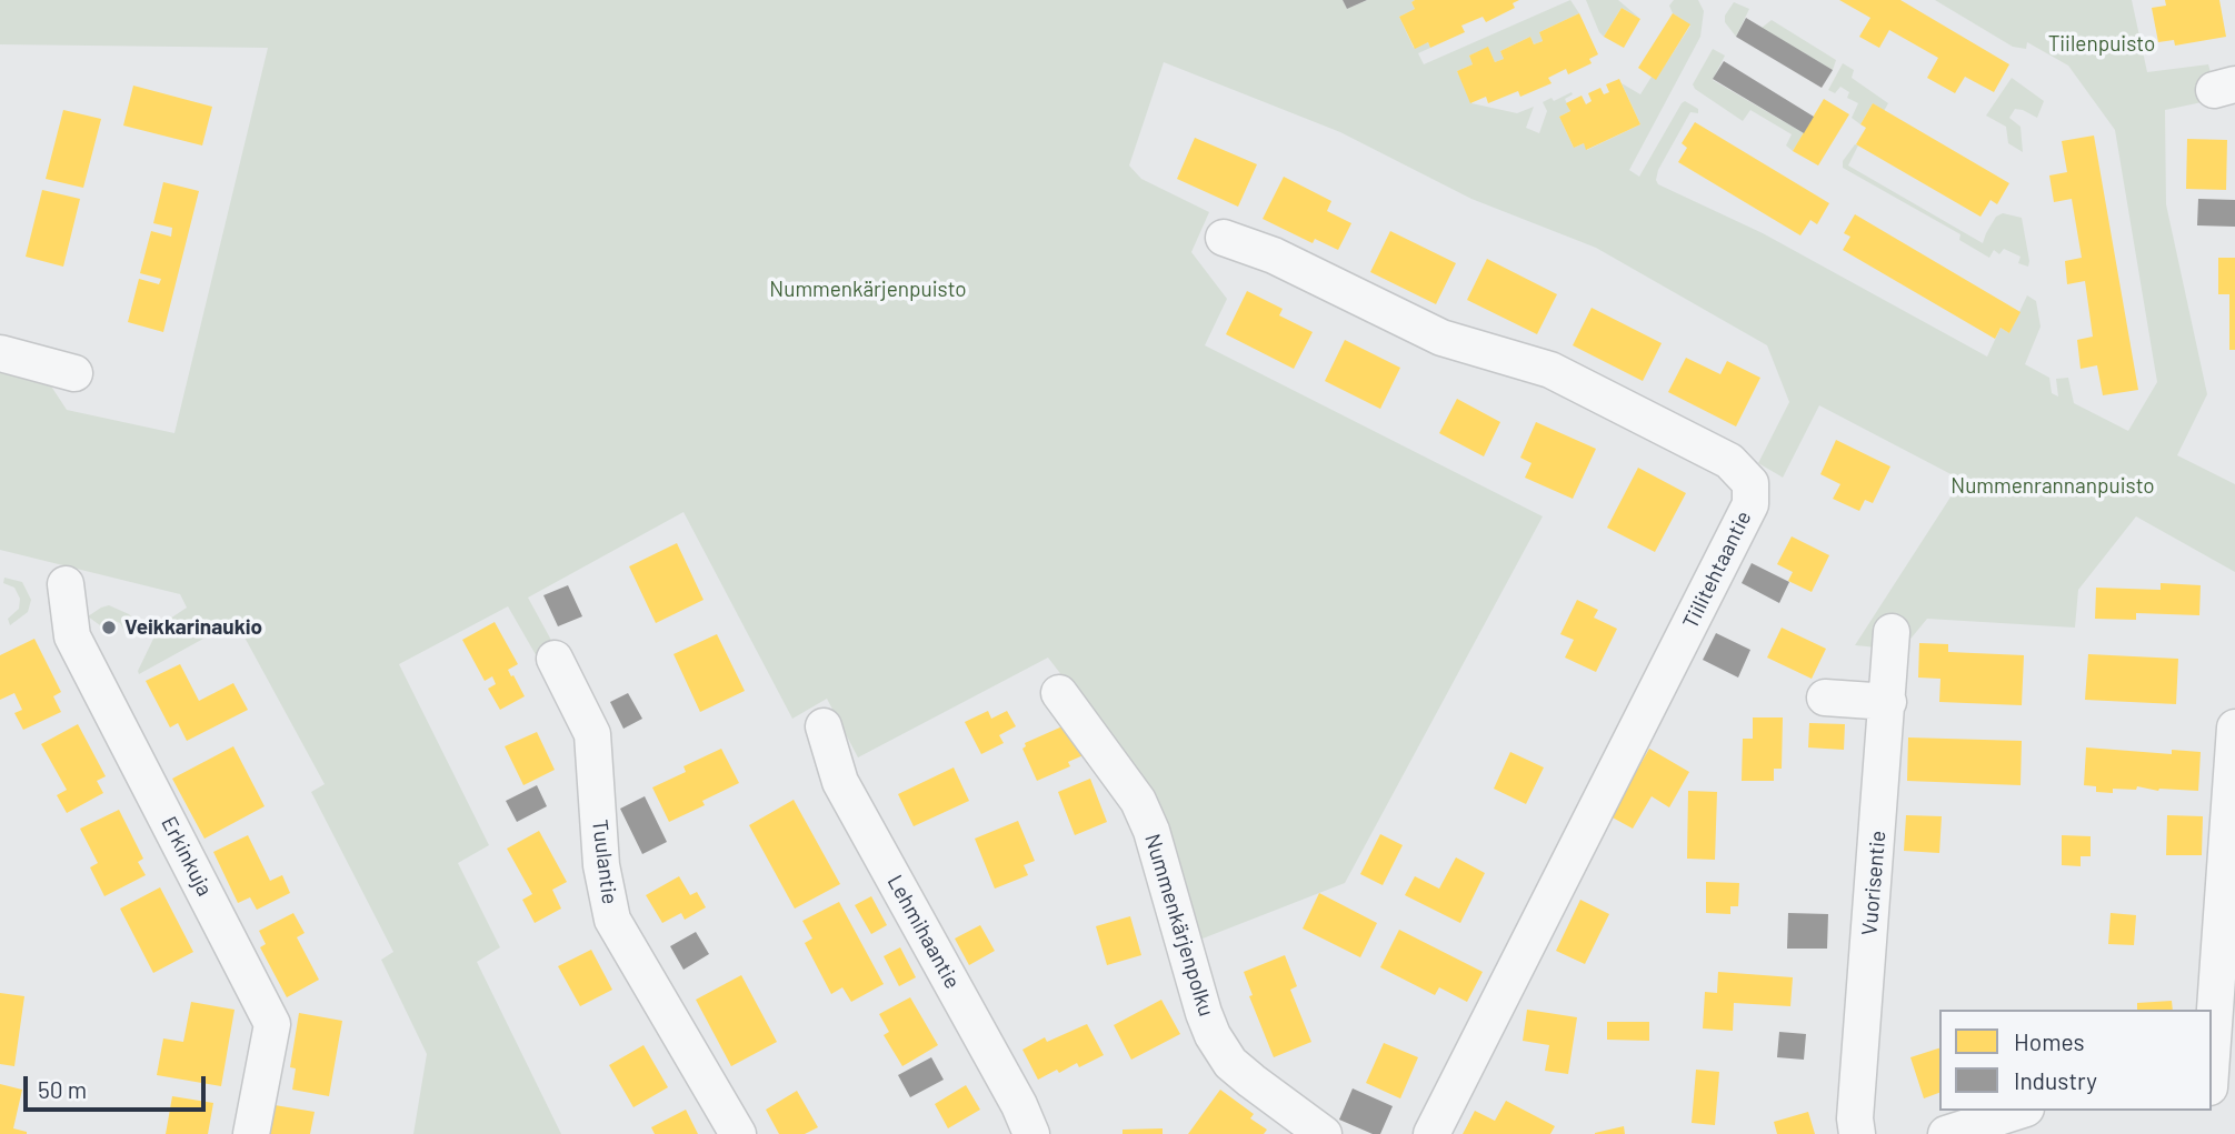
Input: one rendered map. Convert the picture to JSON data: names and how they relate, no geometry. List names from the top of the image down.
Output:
{
  "streets": {
    "street": [
      "Tiilitehtaantie",
      "Erkinkuja",
      "Tuulantie",
      "Vuorisentie",
      "Nummenkärjenpolku",
      "Lehmihaantie"
    ]
  },
  "parks": ["Tiilenpuisto", "Nummenkärjenpuisto", "Nummenrannanpuisto"],
  "places": ["Veikkarinaukio"],
  "legend": ["Homes", "Industry"],
  "scale_bar": "50 m"
}
